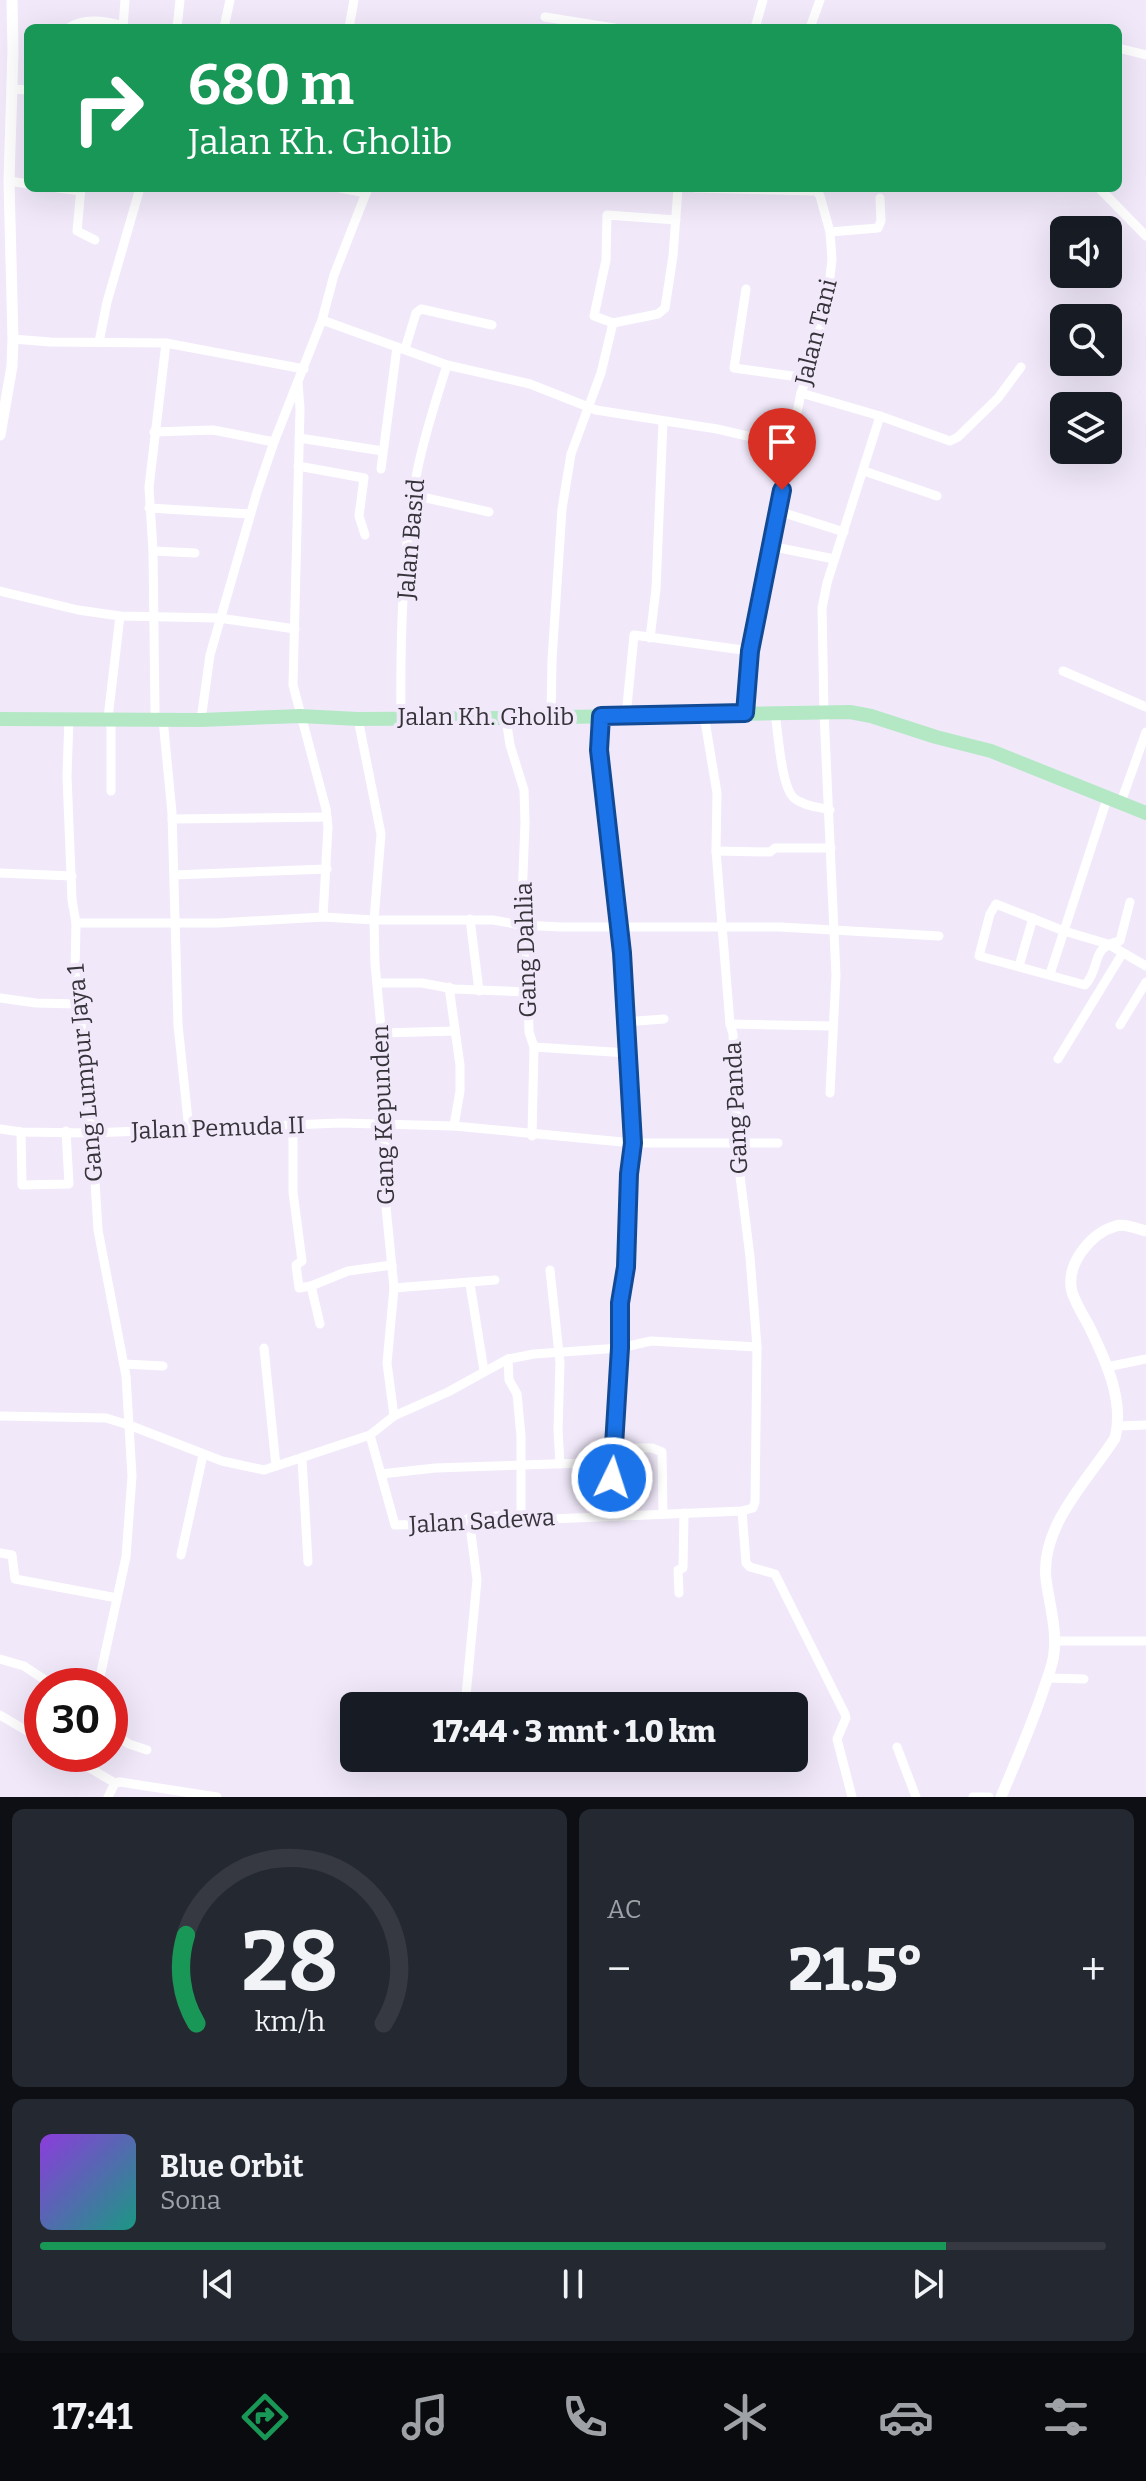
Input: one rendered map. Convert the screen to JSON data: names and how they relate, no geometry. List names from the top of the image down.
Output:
{
  "streets": {
    "main road": ["Jalan Kh. Gholib"],
    "street": [
      "Jalan Tani",
      "Jalan Basid",
      "Gang Dahlia",
      "Gang Lumpur Jaya 1",
      "Gang Panda",
      "Gang Kepunden",
      "Jalan Pemuda II",
      "Jalan Sadewa"
    ]
  },
  "crossings": [
    ["Jalan Tani", "Jalan Kh. Gholib"],
    ["Jalan Basid", "Jalan Kh. Gholib"],
    ["Jalan Kh. Gholib", "Gang Dahlia"],
    ["Jalan Kh. Gholib", "Gang Lumpur Jaya 1"],
    ["Jalan Kh. Gholib", "Gang Panda"],
    ["Jalan Kh. Gholib", "Gang Kepunden"],
    ["Gang Dahlia", "Jalan Pemuda II"],
    ["Gang Lumpur Jaya 1", "Jalan Pemuda II"],
    ["Gang Panda", "Jalan Pemuda II"],
    ["Gang Panda", "Jalan Sadewa"],
    ["Gang Kepunden", "Jalan Pemuda II"]
  ],
  "page": {
    "turn": ["680 m", "Jalan Kh. Gholib"],
    "limit": "30",
    "trip": "17:44 · 3 mnt · 1.0 km",
    "tile": "AC",
    "heat": ["−", "21.5°", "+"],
    "song": ["Blue Orbit", "Sona"],
    "tabs": "17:41",
    "gauge": ["28", "km/h"]
  }
}
